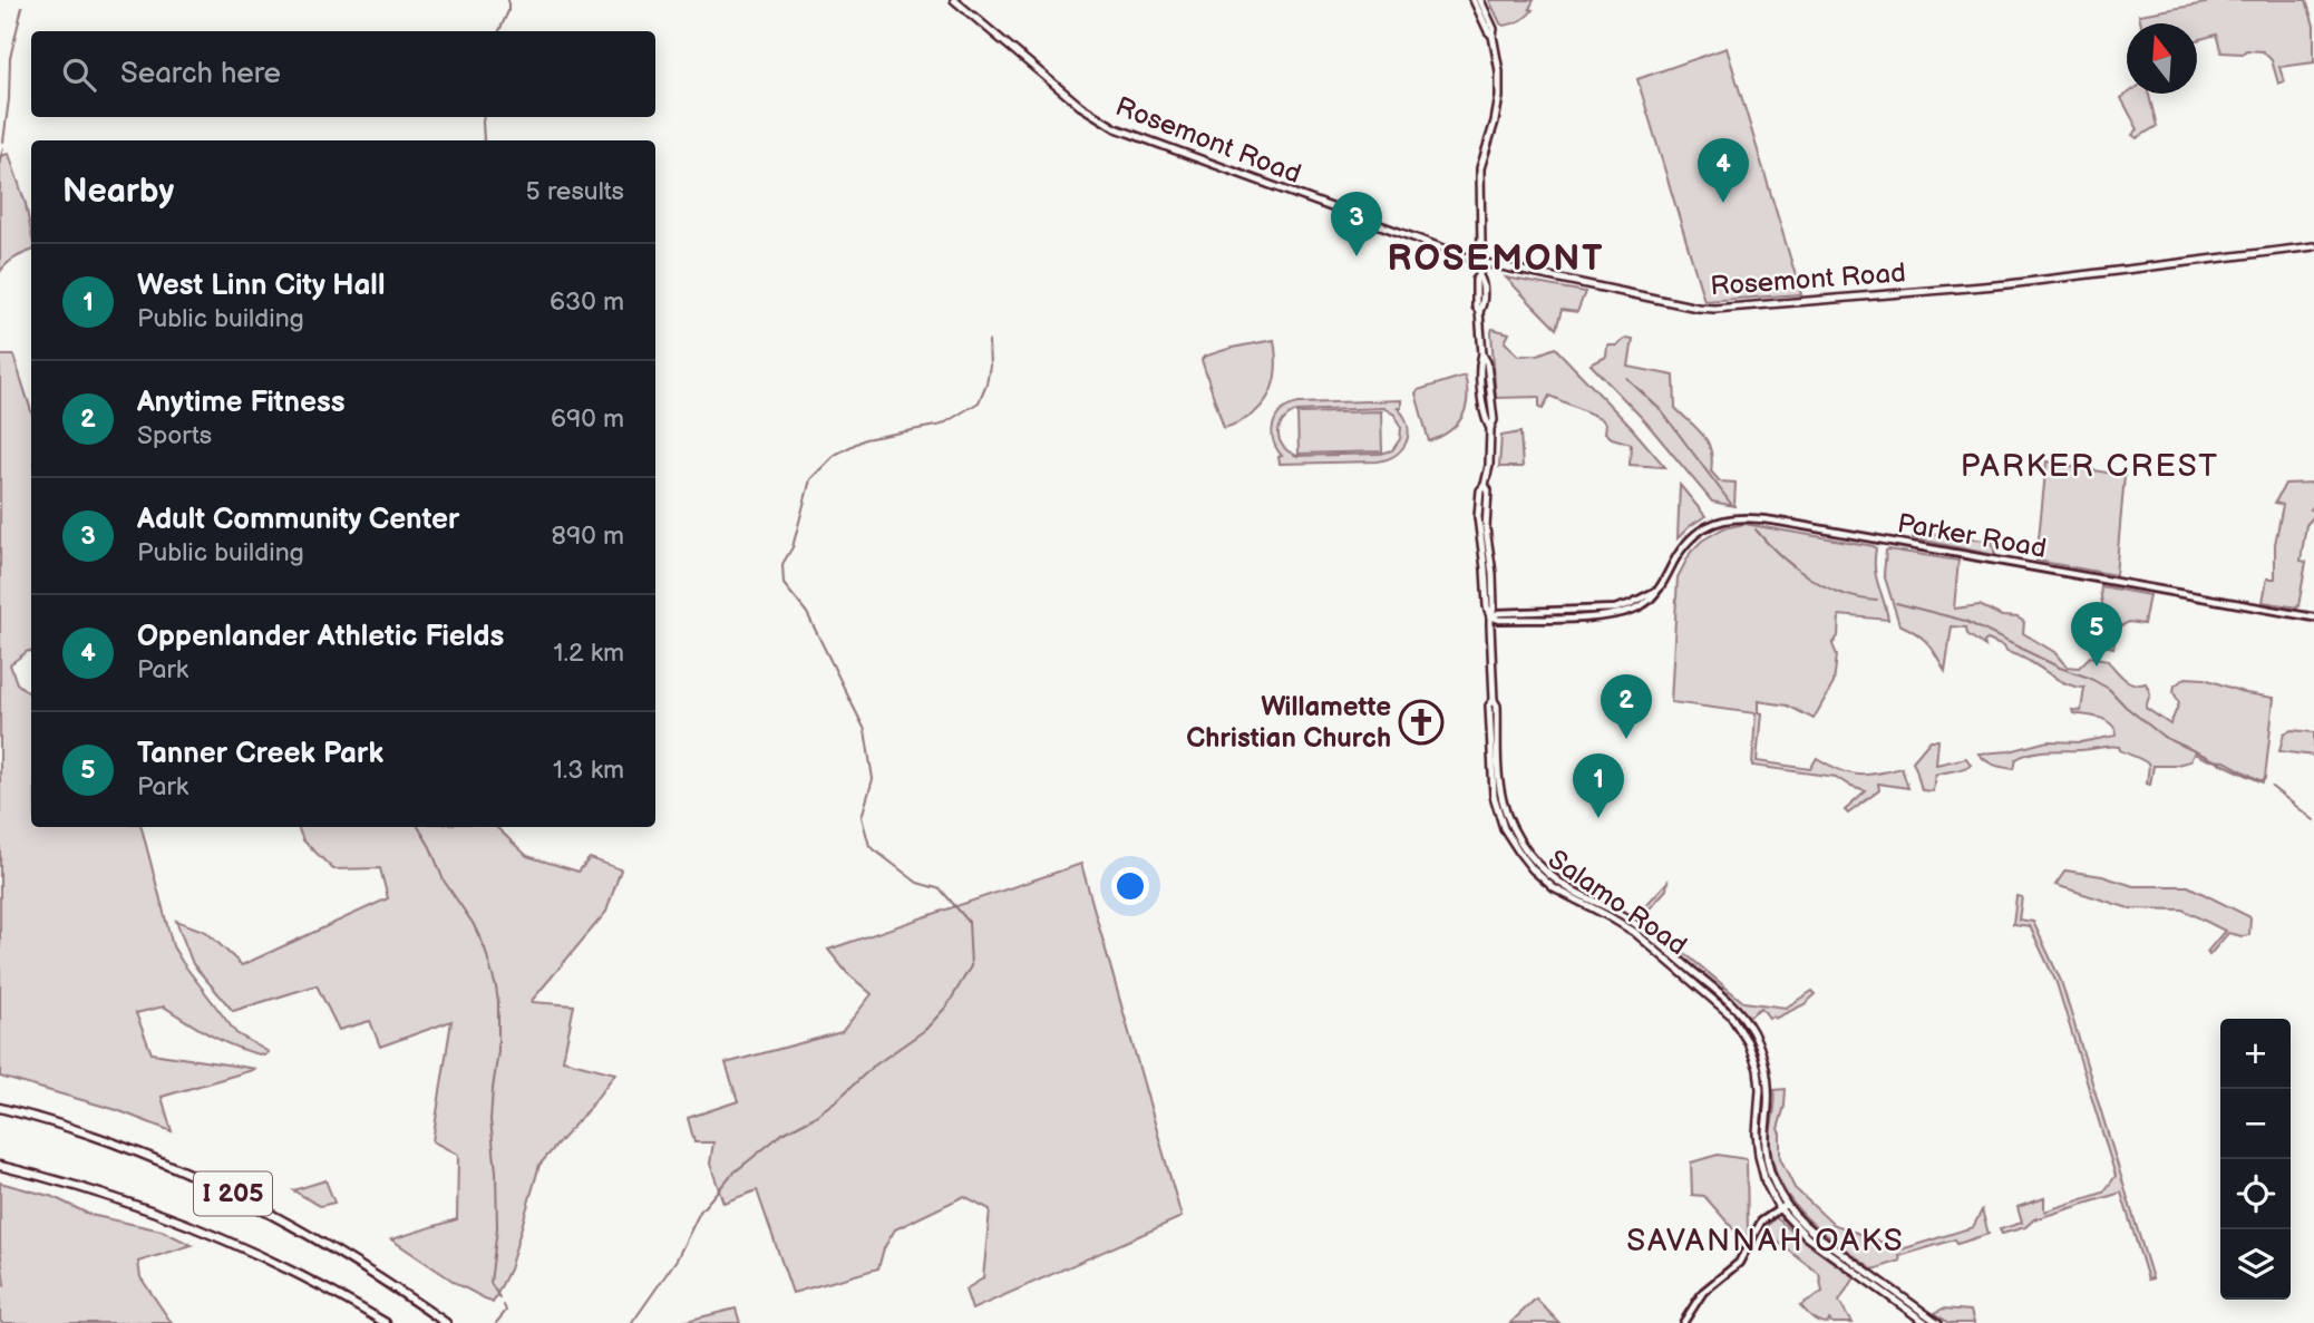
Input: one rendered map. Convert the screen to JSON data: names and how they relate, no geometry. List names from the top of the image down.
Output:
{
  "streets": {
    "highway": ["I 205"],
    "main road": ["Rosemont Road", "Salamo Road"],
    "street": ["Parker Road"]
  },
  "crossings": [
    ["Rosemont Road", "Salamo Road"],
    ["Parker Road", "Salamo Road"]
  ],
  "districts": ["ROSEMONT", "PARKER CREST", "SAVANNAH OAKS"],
  "places": {
    "church": ["Willamette Christian Church"]
  },
  "north": "top",
  "page": {
    "search": "Search here",
    "pins": [
      "4",
      "3",
      "5",
      "2",
      "1"
    ],
    "heading": ["Nearby", "5 results"],
    "list": [
      {
        "mark": "1",
        "name": "West Linn City Hall",
        "note": "Public building",
        "value": "630 m"
      },
      {
        "mark": "2",
        "name": "Anytime Fitness",
        "note": "Sports",
        "value": "690 m"
      },
      {
        "mark": "3",
        "name": "Adult Community Center",
        "note": "Public building",
        "value": "890 m"
      },
      {
        "mark": "4",
        "name": "Oppenlander Athletic Fields",
        "note": "Park",
        "value": "1.2 km"
      },
      {
        "mark": "5",
        "name": "Tanner Creek Park",
        "note": "Park",
        "value": "1.3 km"
      }
    ],
    "map_buttons": ["+", "−"]
  }
}
